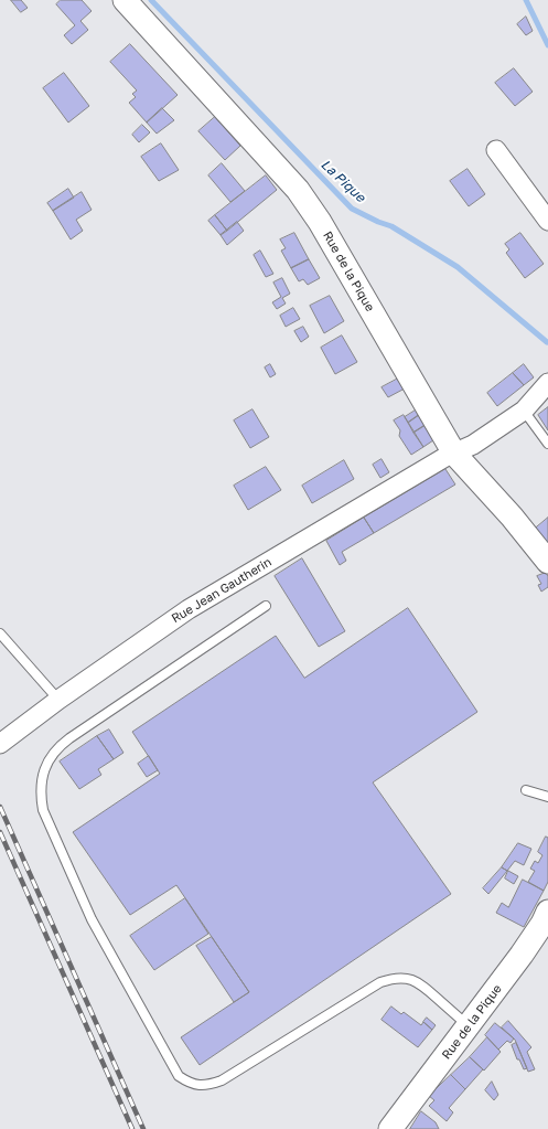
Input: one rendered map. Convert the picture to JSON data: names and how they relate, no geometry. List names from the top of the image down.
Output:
{
  "streets": {
    "street": ["Rue de la Pique", "Rue Jean Gautherin"]
  },
  "crossings": [
    ["Rue de la Pique", "Rue Jean Gautherin"]
  ],
  "water": ["La Pique"]
}
